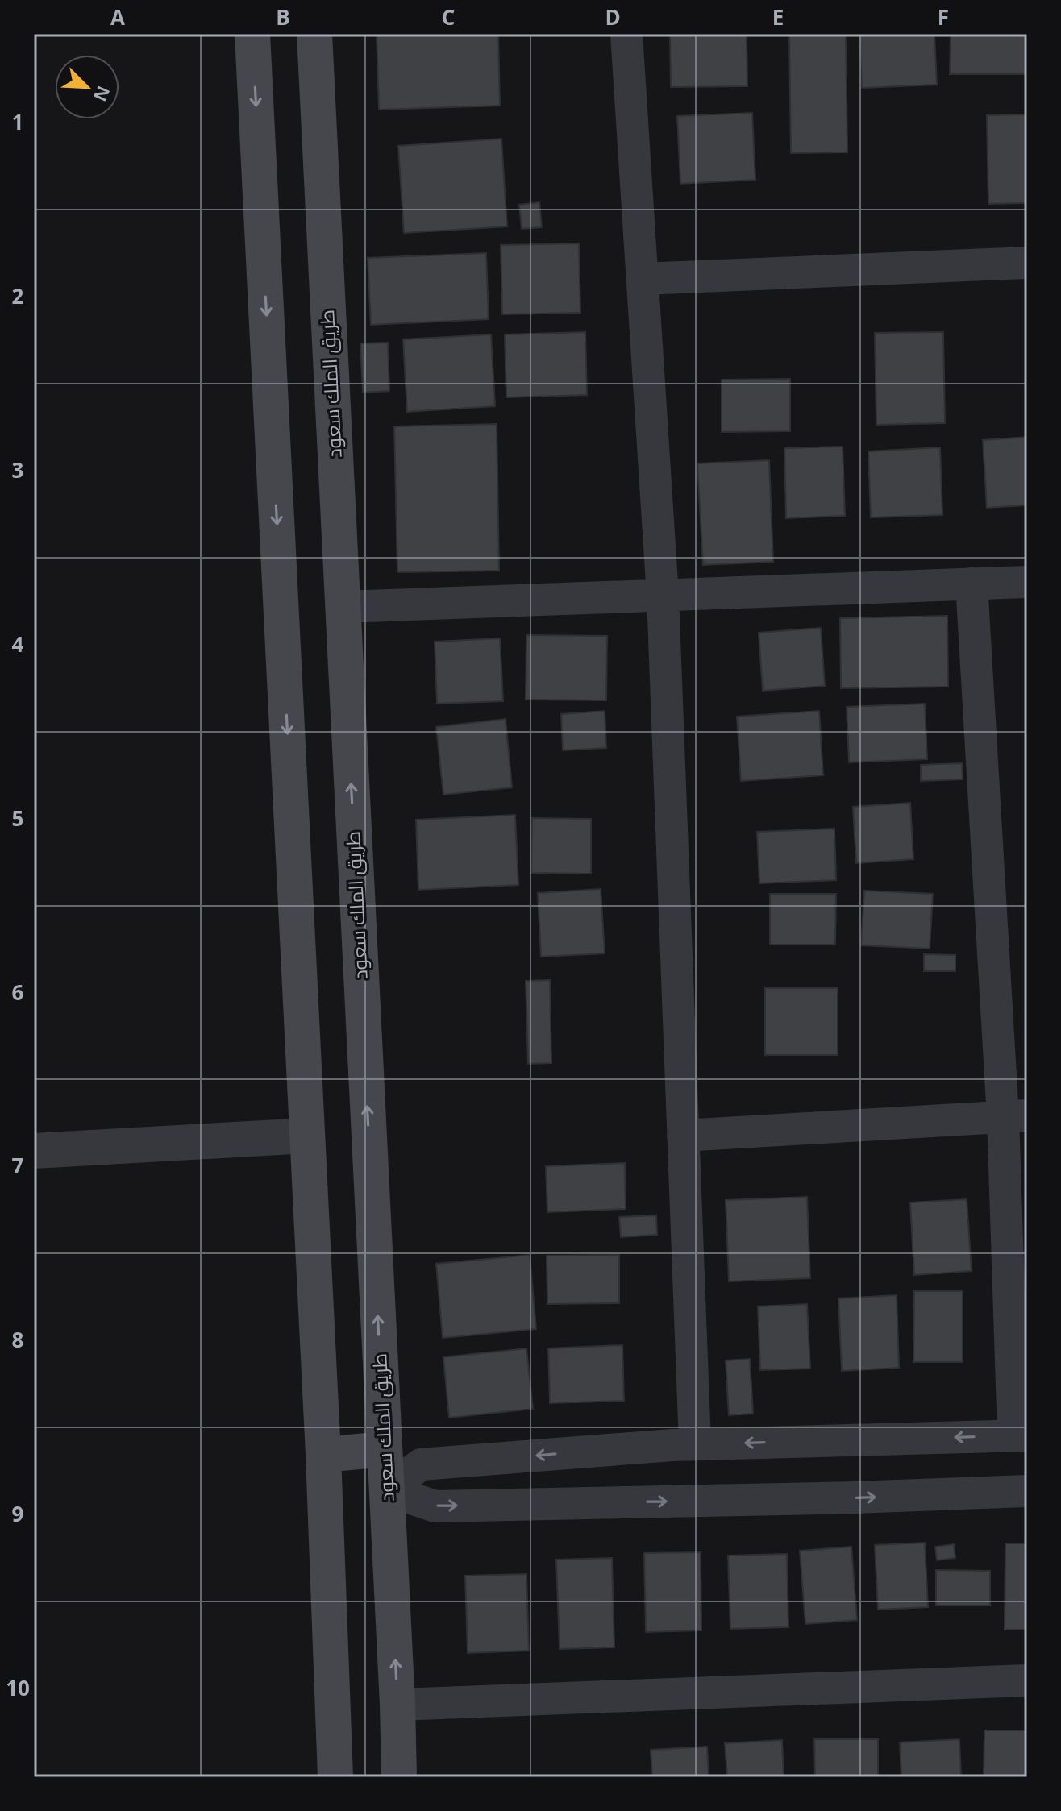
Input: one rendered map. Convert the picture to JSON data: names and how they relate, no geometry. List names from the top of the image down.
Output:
{
  "streets": {
    "main road": ["طريق الملك سعود"]
  },
  "north": "bottom right",
  "grid": {
    "columns": [
      "A",
      "B",
      "C",
      "D",
      "E",
      "F"
    ],
    "rows": [
      "1",
      "2",
      "3",
      "4",
      "5",
      "6",
      "7",
      "8",
      "9",
      "10"
    ]
  }
}
